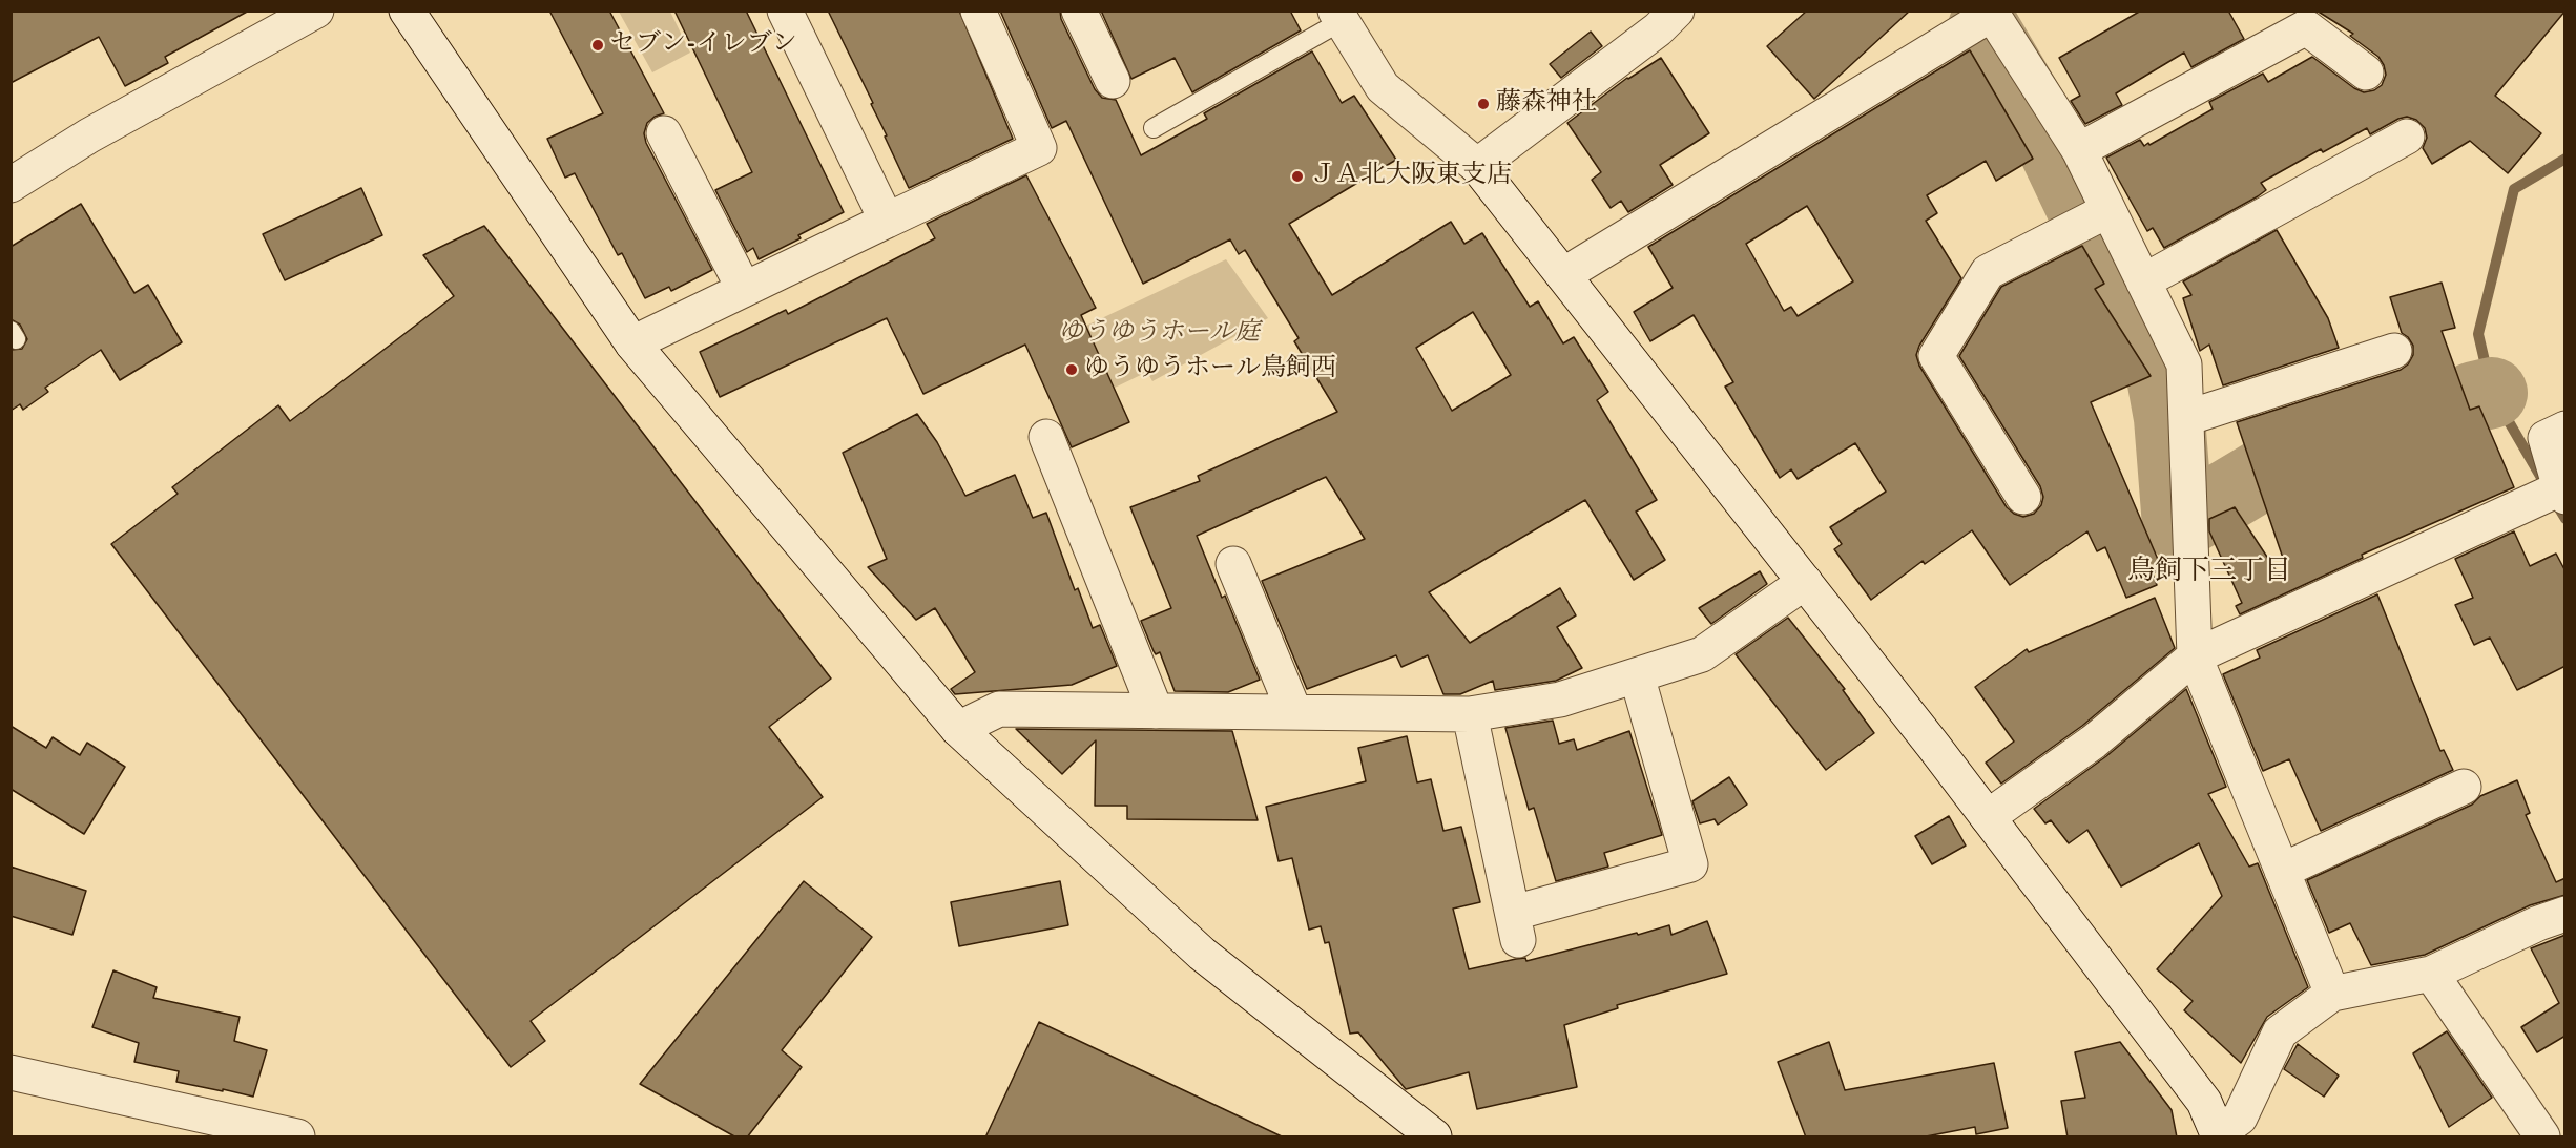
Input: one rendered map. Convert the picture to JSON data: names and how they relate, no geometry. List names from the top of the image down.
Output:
{
  "districts": ["鳥飼下三丁目"],
  "parks": ["ゆうゆうホール庭"],
  "places": [
    "セブン-イレブン",
    "藤森神社",
    "ＪＡ北大阪東支店",
    "ゆうゆうホール鳥飼西"
  ]
}
